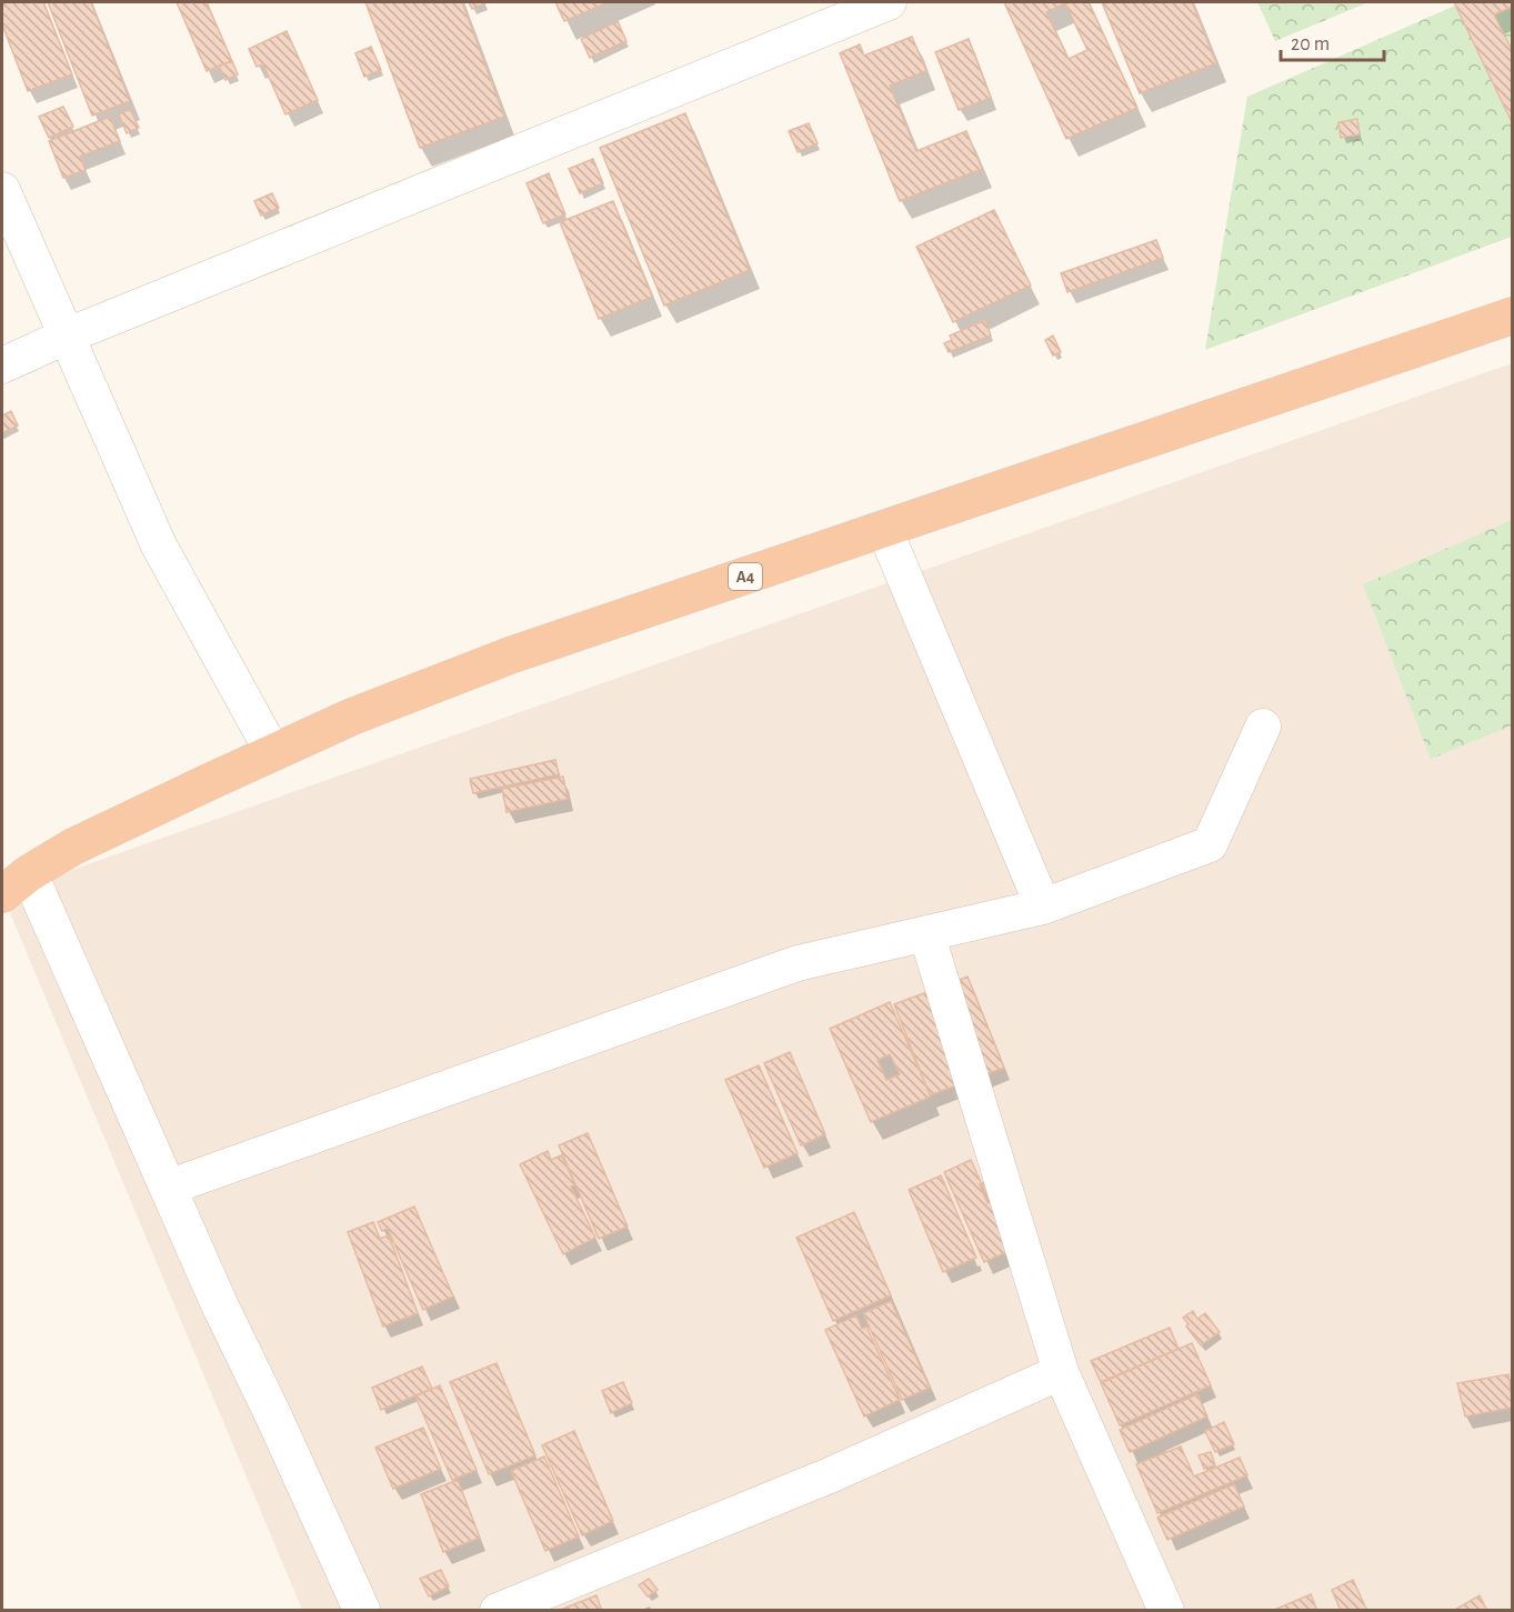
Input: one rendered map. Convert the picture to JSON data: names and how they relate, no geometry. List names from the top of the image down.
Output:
{
  "streets": {
    "highway": ["A4"]
  },
  "scale_bar": "20 m"
}
